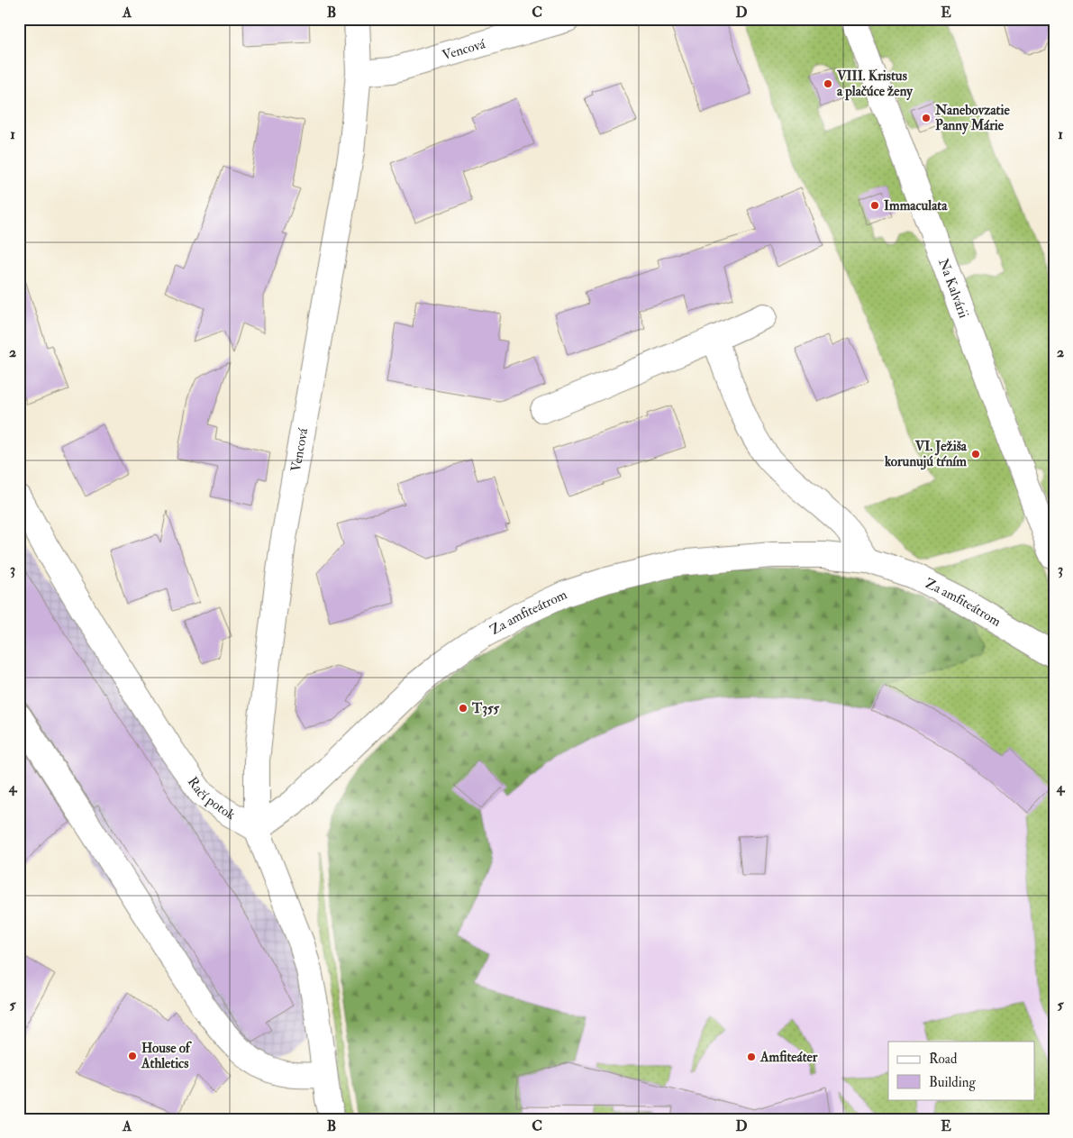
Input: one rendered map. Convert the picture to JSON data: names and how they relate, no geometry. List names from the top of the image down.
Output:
{
  "streets": {
    "street": [
      "Vencová",
      "Na Kalvárii",
      "Za amfiteátrom",
      "Račí potok"
    ]
  },
  "crossings": [
    ["Vencová", "Za amfiteátrom"],
    ["Vencová", "Račí potok"],
    ["Za amfiteátrom", "Račí potok"]
  ],
  "places": [
    "VIII. Kristus a plačúce ženy",
    "Nanebovzatie Panny Márie",
    "Immaculata",
    "VI. Ježiša korunujú tŕním",
    "T355",
    "House of Athletics",
    "Amfiteáter"
  ],
  "legend": ["Road", "Building"],
  "grid": {
    "columns": [
      "A",
      "B",
      "C",
      "D",
      "E"
    ],
    "rows": [
      "1",
      "2",
      "3",
      "4",
      "5"
    ]
  }
}
